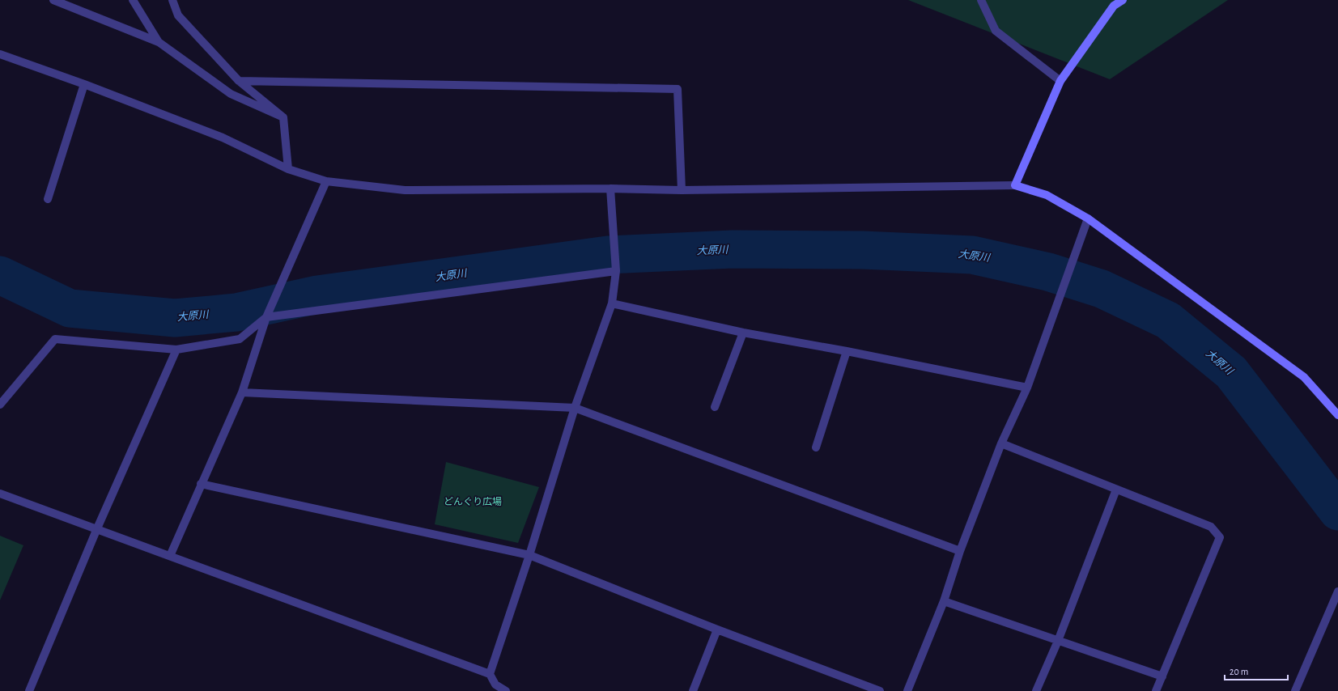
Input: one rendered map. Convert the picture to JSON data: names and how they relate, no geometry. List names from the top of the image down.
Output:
{
  "water": ["大原川"],
  "parks": ["どんぐり広場"],
  "scale_bar": "20 m"
}
